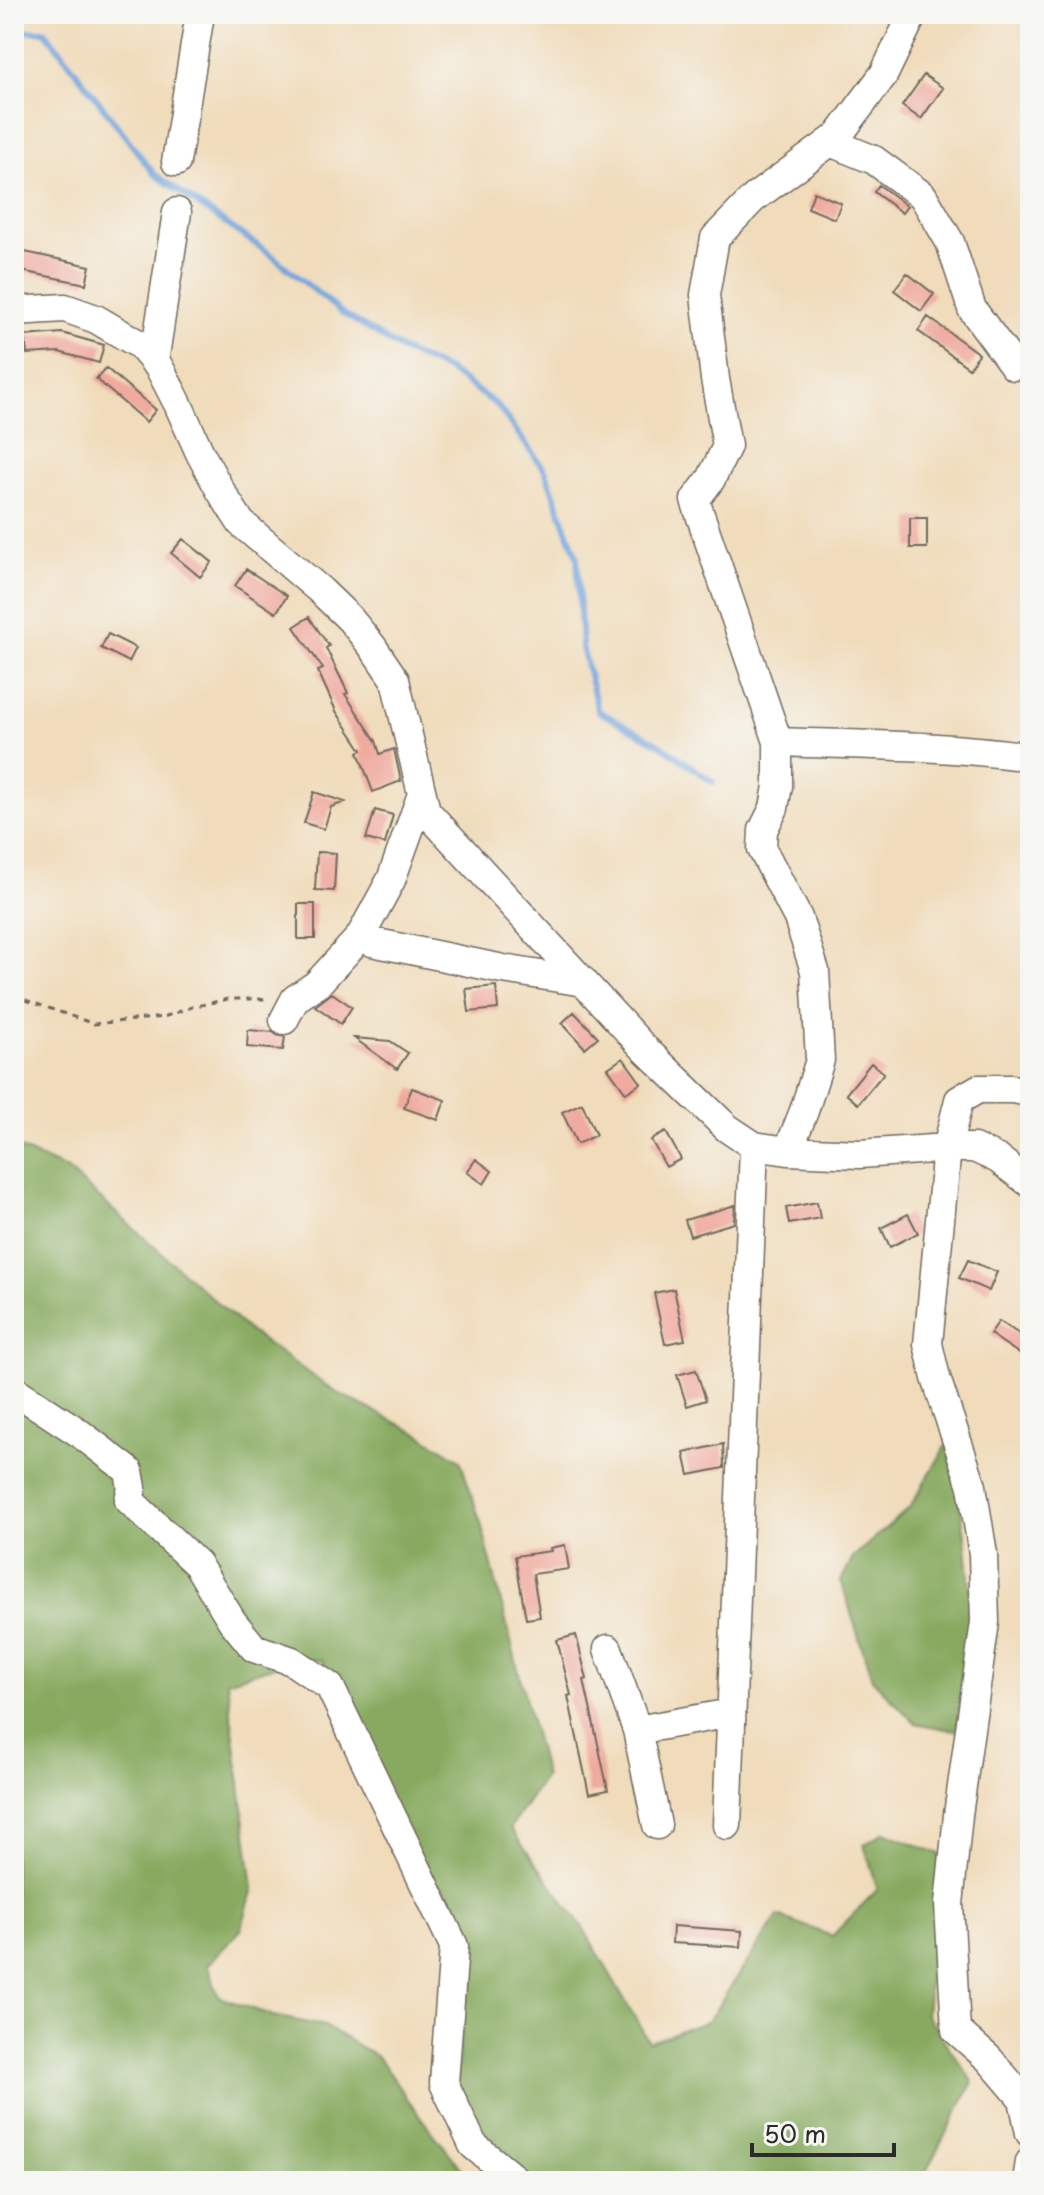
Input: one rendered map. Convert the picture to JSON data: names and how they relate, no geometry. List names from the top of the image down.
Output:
{
  "scale_bar": "50 m"
}
